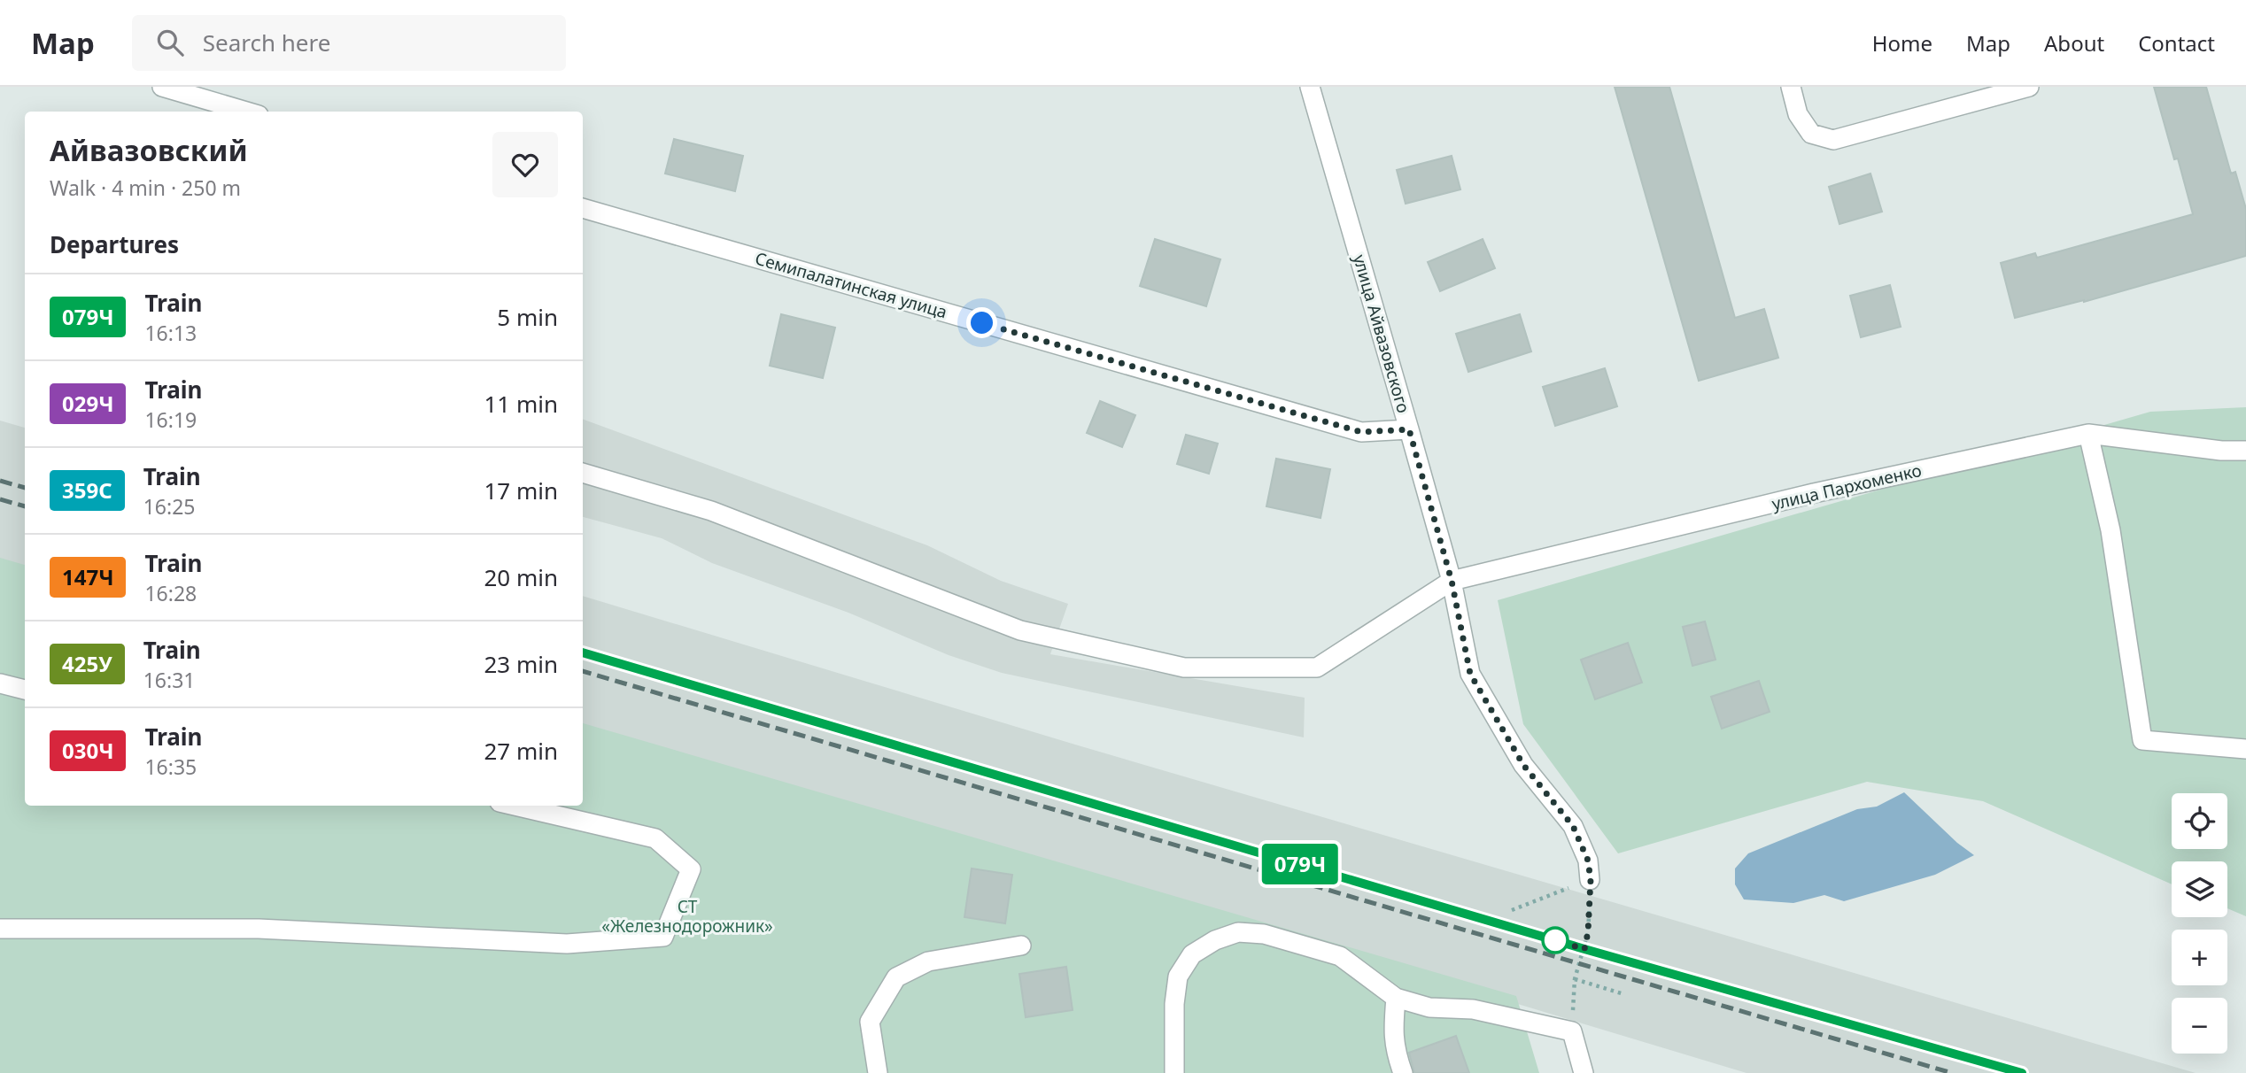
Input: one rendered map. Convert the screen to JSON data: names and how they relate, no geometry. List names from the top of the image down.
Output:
{
  "streets": {
    "street": ["Семипалатинская улица", "улица Айвазовского", "улица Пархоменко"]
  },
  "crossings": [
    ["Семипалатинская улица", "улица Айвазовского"],
    ["улица Айвазовского", "улица Пархоменко"]
  ],
  "parks": ["СТ «Железнодорожник»"],
  "page": {
    "header": "Map",
    "search": "Search here",
    "nav": [
      "Home",
      "Map",
      "About",
      "Contact"
    ],
    "on_map": "079Ч",
    "heading": [
      ["Айвазовский", "Walk · 4 min · 250 m"],
      "Departures"
    ],
    "list": [
      {
        "mark": "079Ч",
        "name": "Train",
        "note": "16:13",
        "value": "5 min"
      },
      {
        "mark": "029Ч",
        "name": "Train",
        "note": "16:19",
        "value": "11 min"
      },
      {
        "mark": "359С",
        "name": "Train",
        "note": "16:25",
        "value": "17 min"
      },
      {
        "mark": "147Ч",
        "name": "Train",
        "note": "16:28",
        "value": "20 min"
      },
      {
        "mark": "425У",
        "name": "Train",
        "note": "16:31",
        "value": "23 min"
      },
      {
        "mark": "030Ч",
        "name": "Train",
        "note": "16:35",
        "value": "27 min"
      }
    ],
    "map_buttons": ["+", "−"]
  }
}
